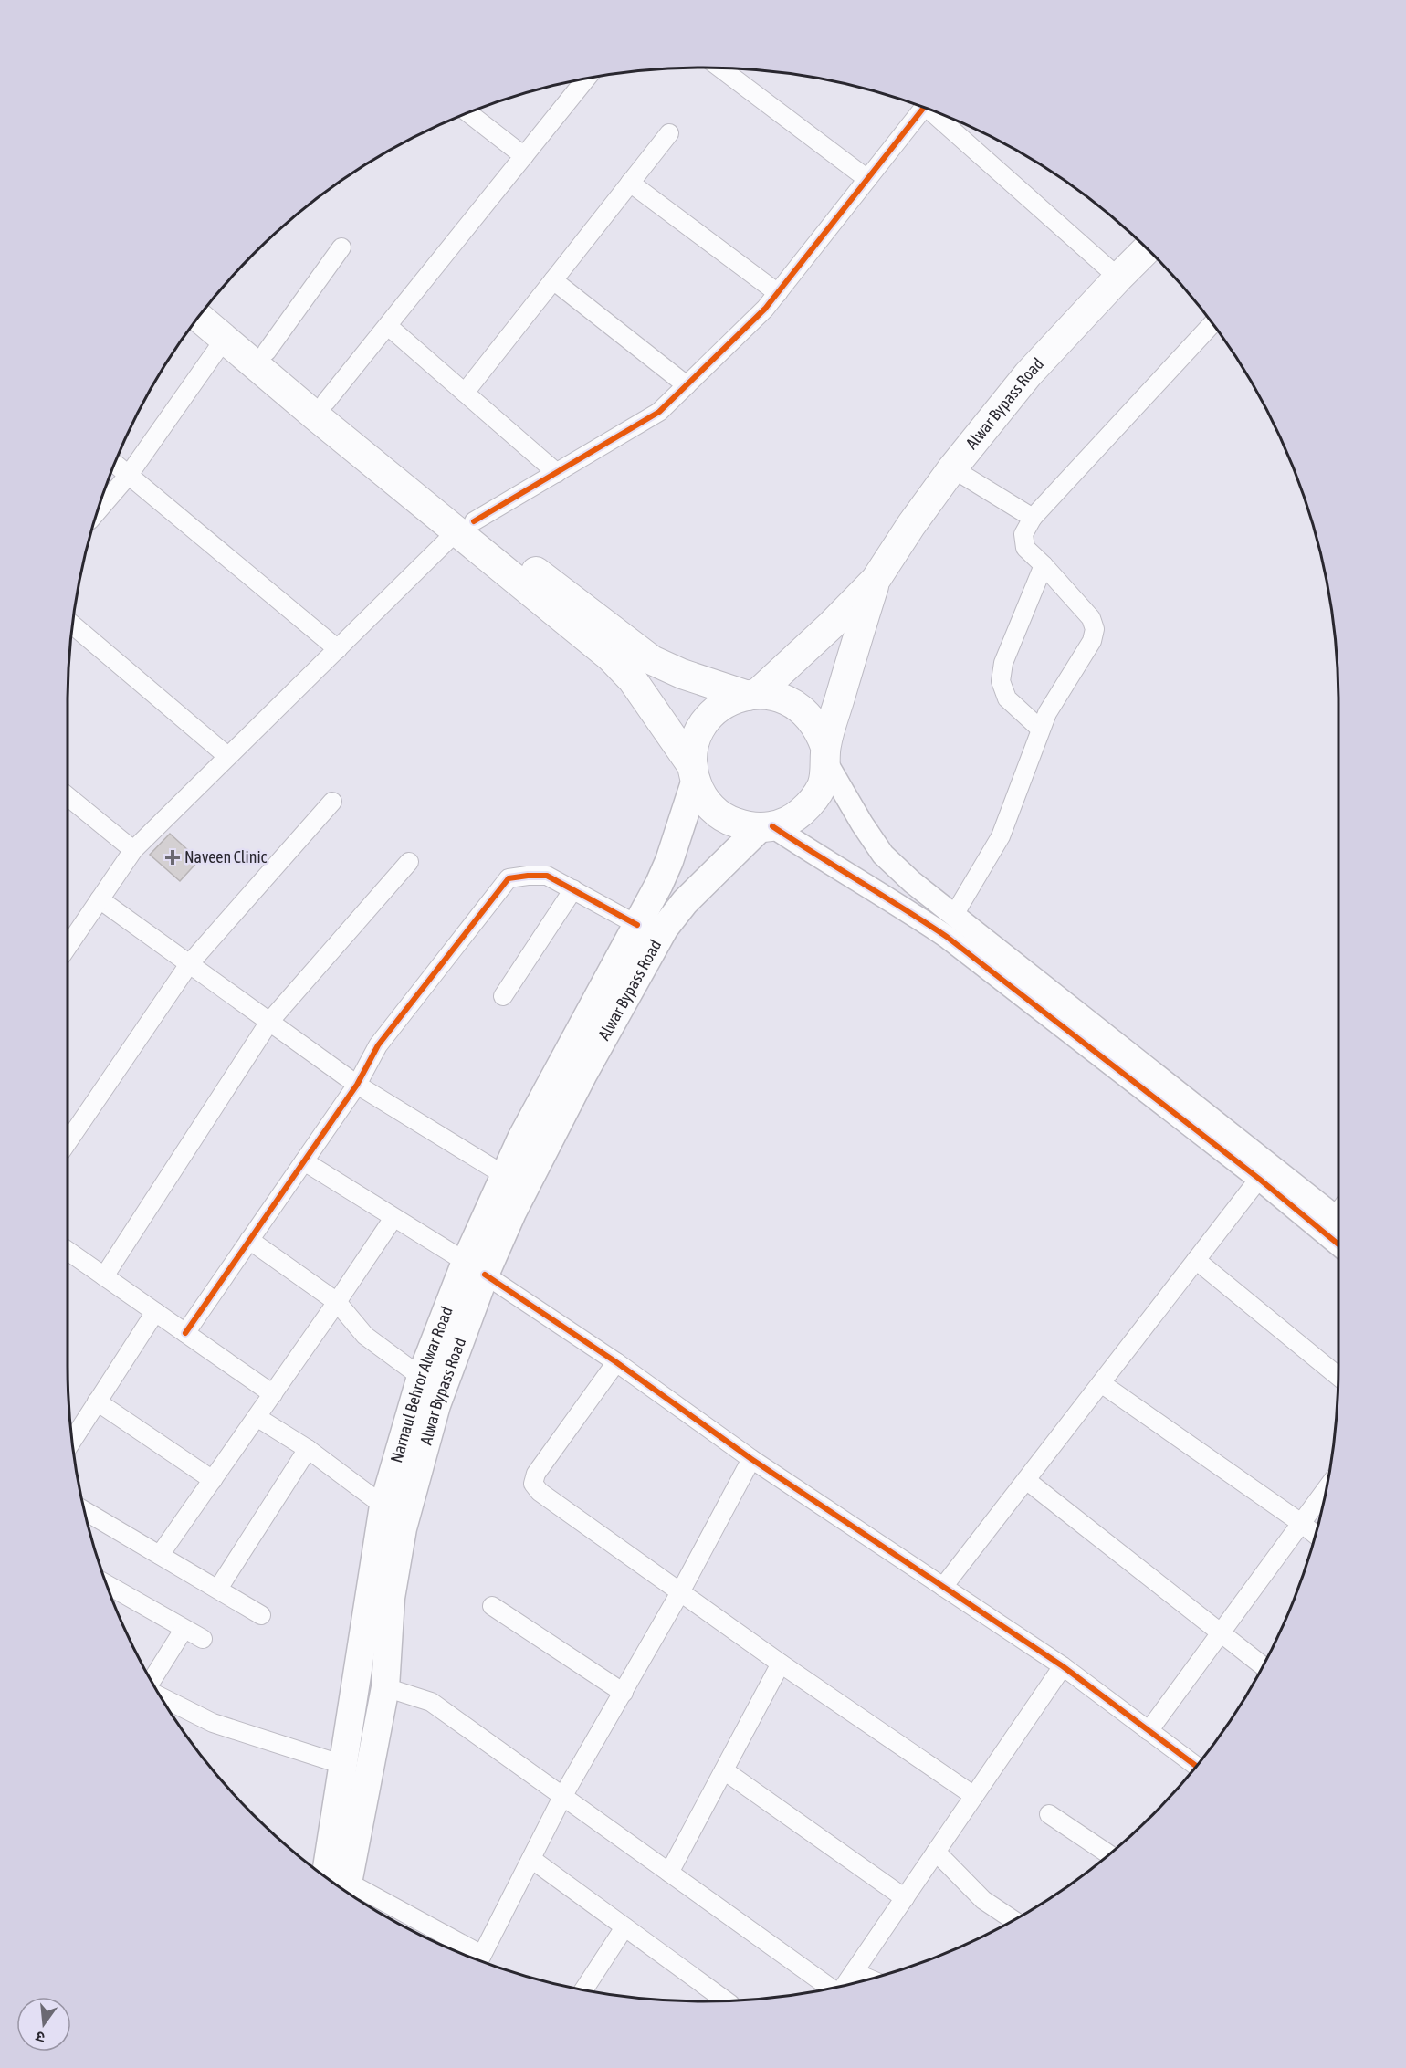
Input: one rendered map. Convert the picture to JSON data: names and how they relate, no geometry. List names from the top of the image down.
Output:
{
  "streets": {
    "highway": ["Alwar Bypass Road"],
    "main road": ["Narnaul Behror Alwar Road"]
  },
  "crossings": [
    ["Alwar Bypass Road", "Narnaul Behror Alwar Road"]
  ],
  "places": {
    "health": ["Naveen Clinic"]
  },
  "north": "bottom"
}
